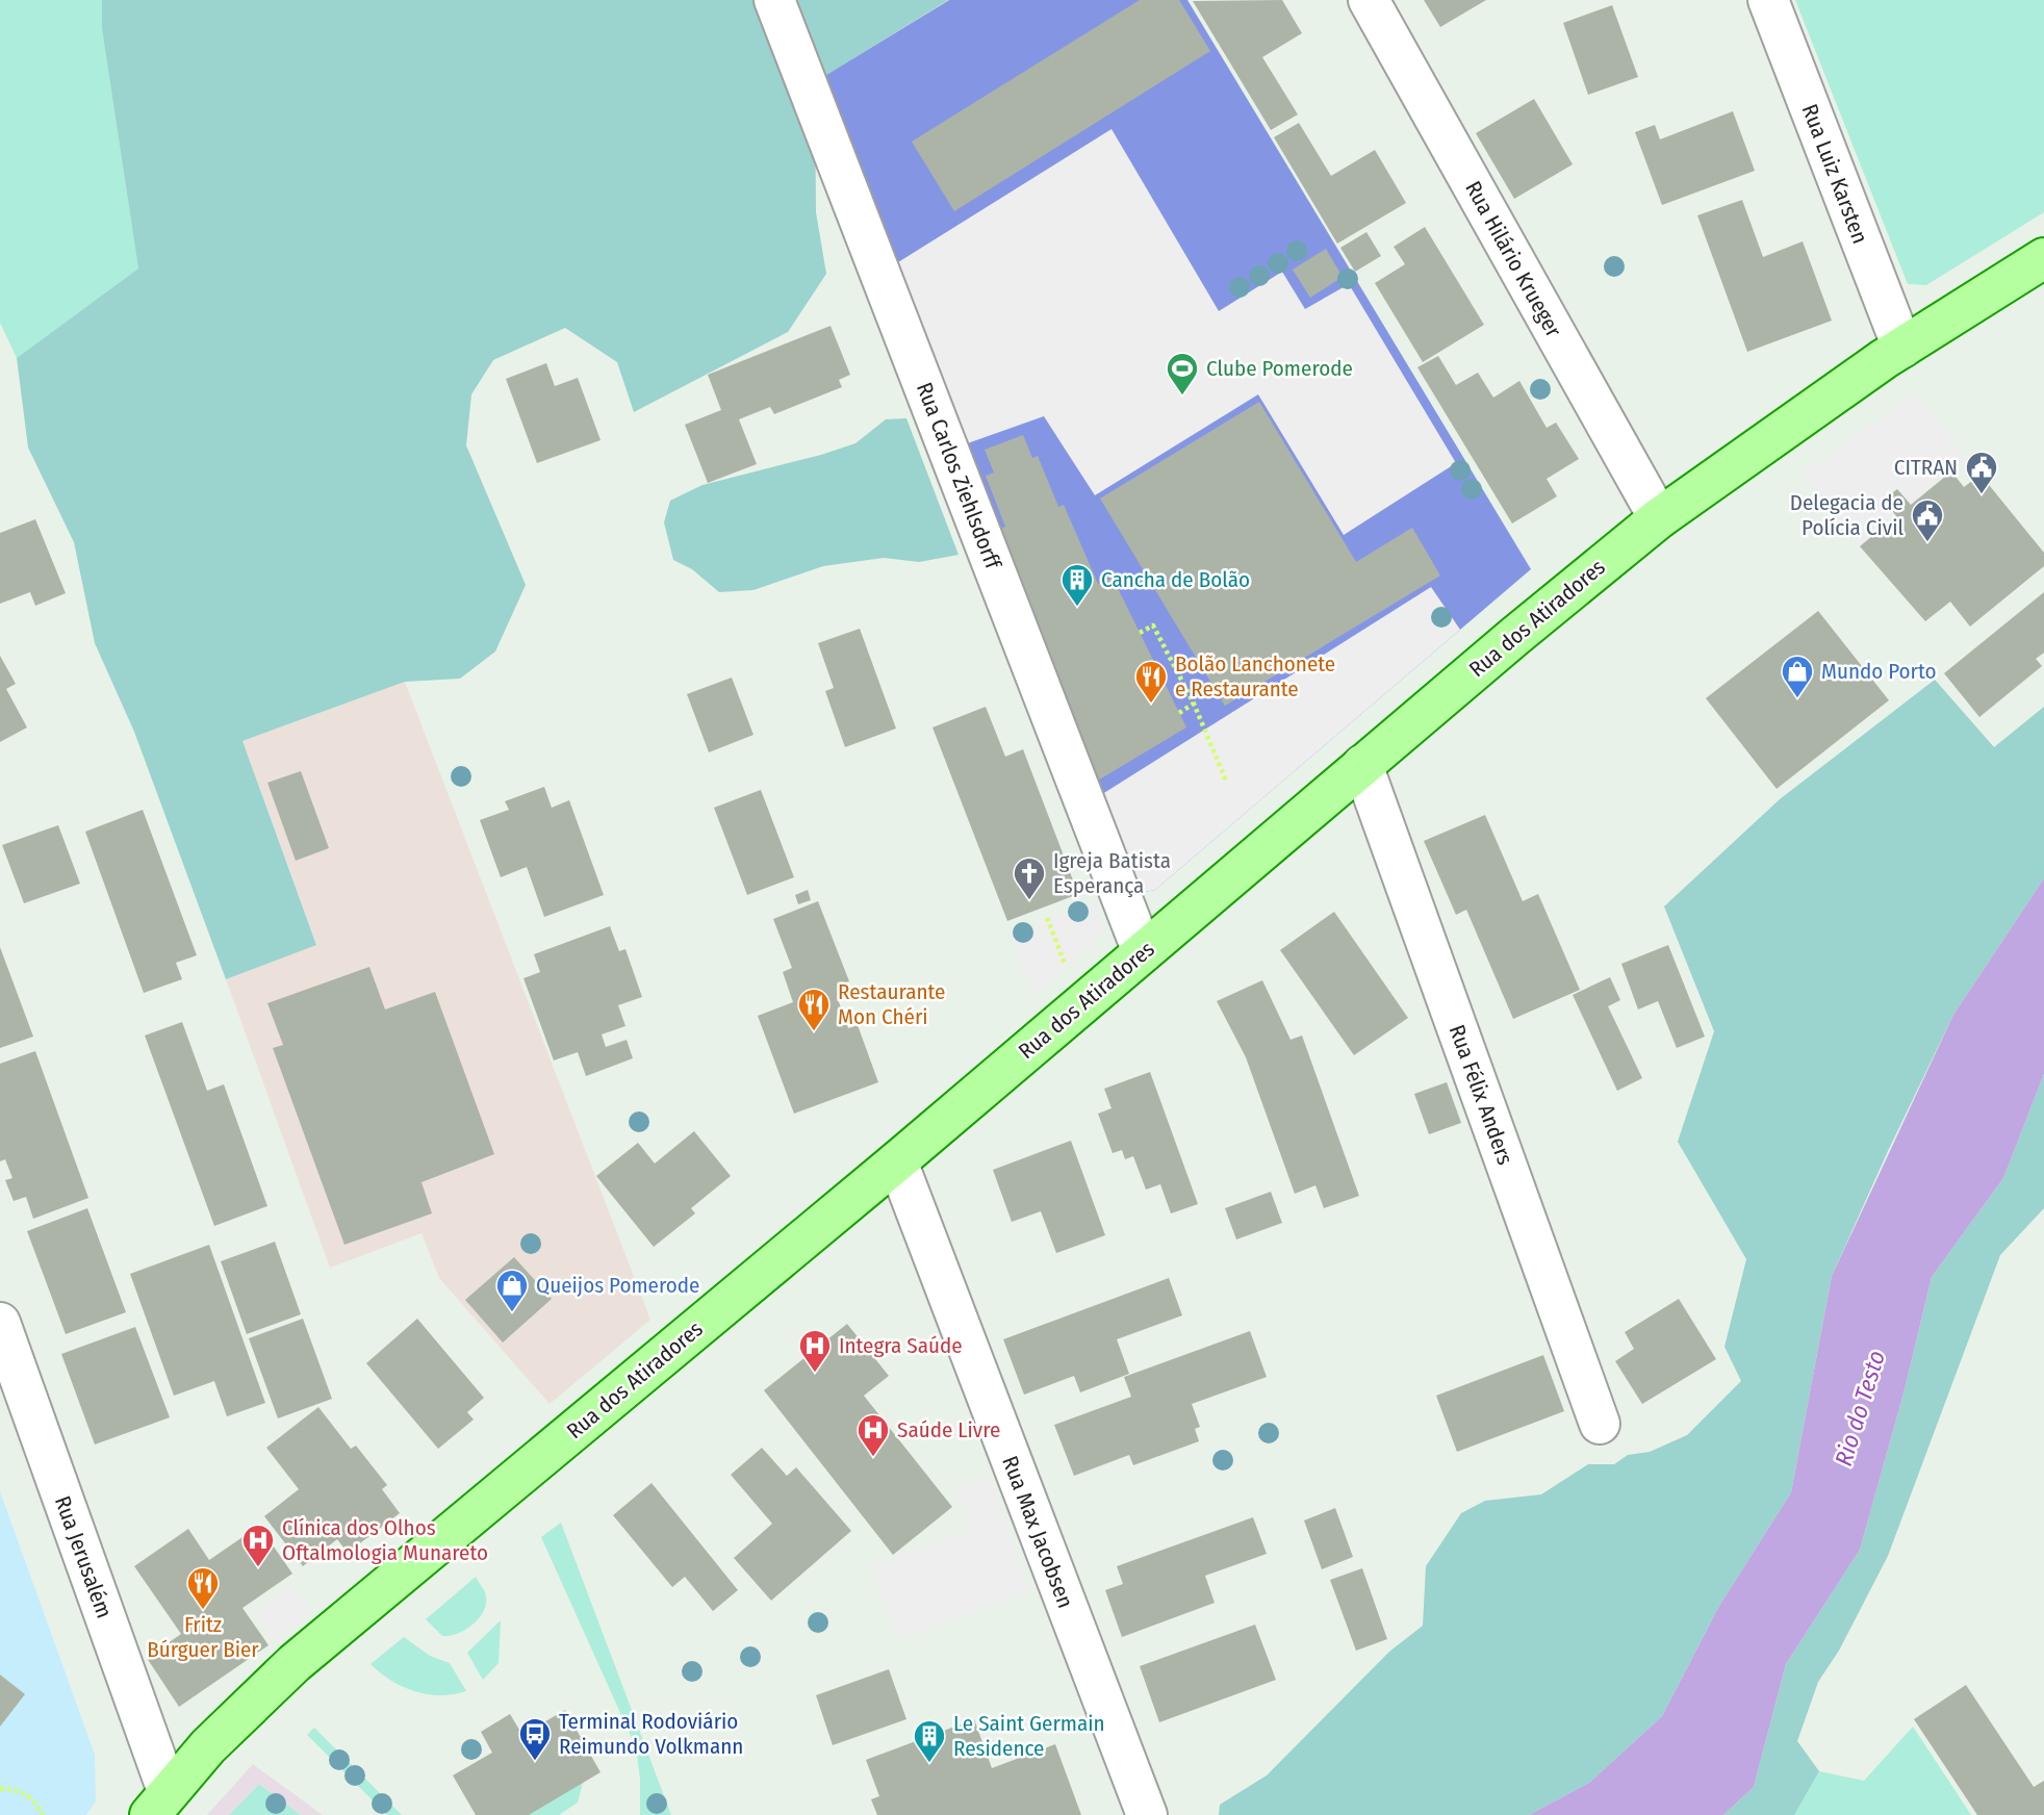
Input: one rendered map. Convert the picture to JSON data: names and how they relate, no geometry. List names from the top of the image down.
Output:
{
  "streets": {
    "main road": ["Rua dos Atiradores"],
    "street": [
      "Rua Luiz Karsten",
      "Rua Hilário Krueger",
      "Rua Carlos Ziehlsdorff",
      "Rua Félix Anders",
      "Rua Max Jacobsen",
      "Rua Jerusalém"
    ]
  },
  "crossings": [
    ["Rua Luiz Karsten", "Rua dos Atiradores"],
    ["Rua Hilário Krueger", "Rua dos Atiradores"],
    ["Rua Carlos Ziehlsdorff", "Rua dos Atiradores"],
    ["Rua dos Atiradores", "Rua Félix Anders"],
    ["Rua dos Atiradores", "Rua Max Jacobsen"],
    ["Rua dos Atiradores", "Rua Jerusalém"]
  ],
  "water": ["Rio do Testo"],
  "places": {
    "sports": ["Clube Pomerode"],
    "public building": ["CITRAN", "Delegacia de Polícia Civil"],
    "building": ["Cancha de Bolão", "Le Saint Germain Residence"],
    "shop": ["Mundo Porto", "Queijos Pomerode"],
    "restaurant": ["Bolão Lanchonete e Restaurante", "Restaurante Mon Chéri", "Fritz Búrguer Bier"],
    "church": ["Igreja Batista Esperança"],
    "hospital": ["Integra Saúde", "Saúde Livre", "Clínica dos Olhos Oftalmologia Munareto"],
    "bus stop": ["Terminal Rodoviário Reimundo Volkmann"]
  }
}
